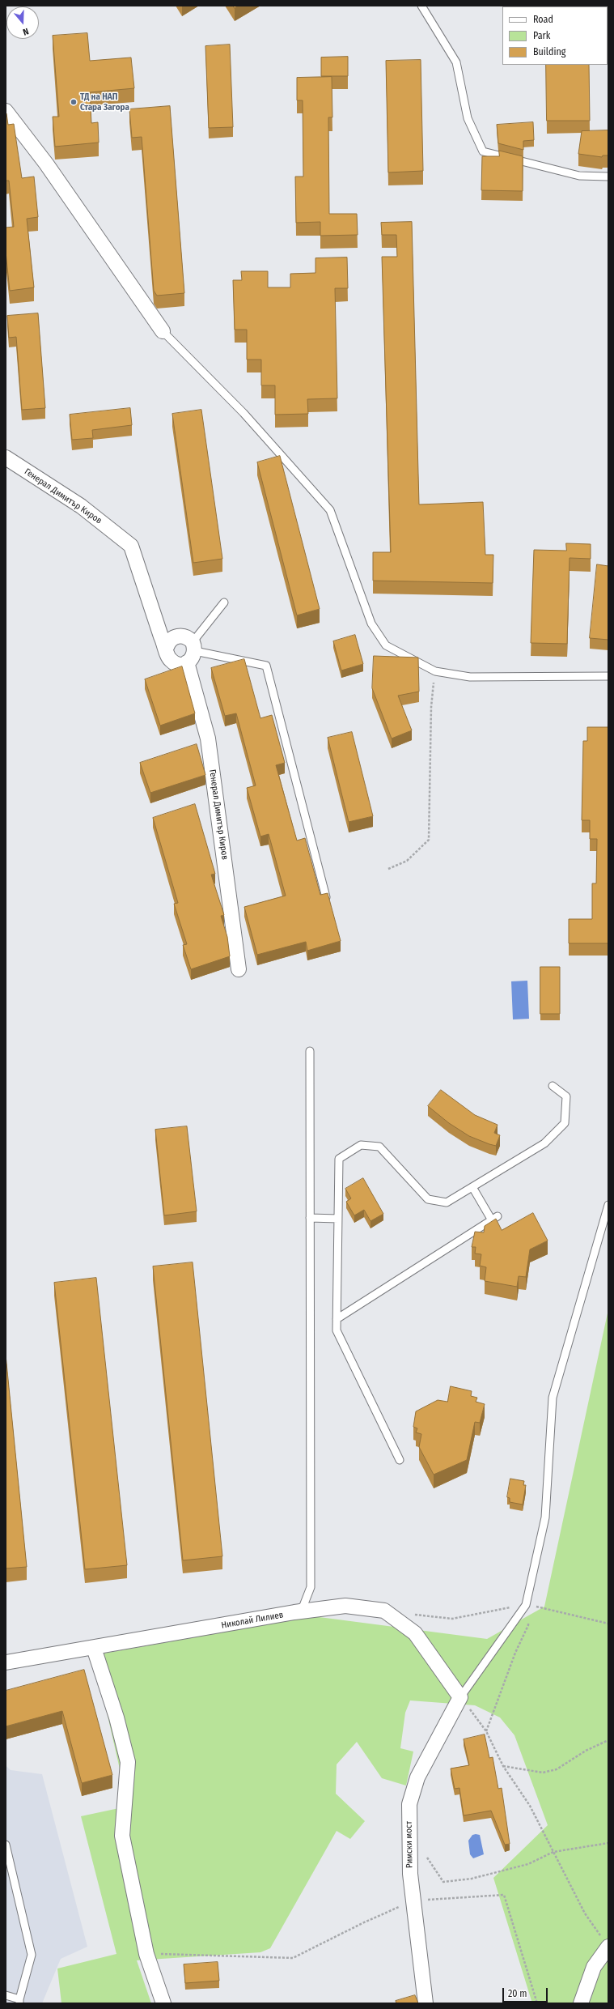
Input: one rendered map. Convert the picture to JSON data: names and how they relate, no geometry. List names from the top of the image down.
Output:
{
  "streets": {
    "street": ["Генерал Димитър Киров", "Николай Лилиев", "Римски мост"]
  },
  "crossings": [
    ["Николай Лилиев", "Римски мост"]
  ],
  "places": ["ТД на НАП Стара Загора"],
  "legend": ["Road", "Park", "Building"],
  "scale_bar": "20 m",
  "north": "bottom"
}
